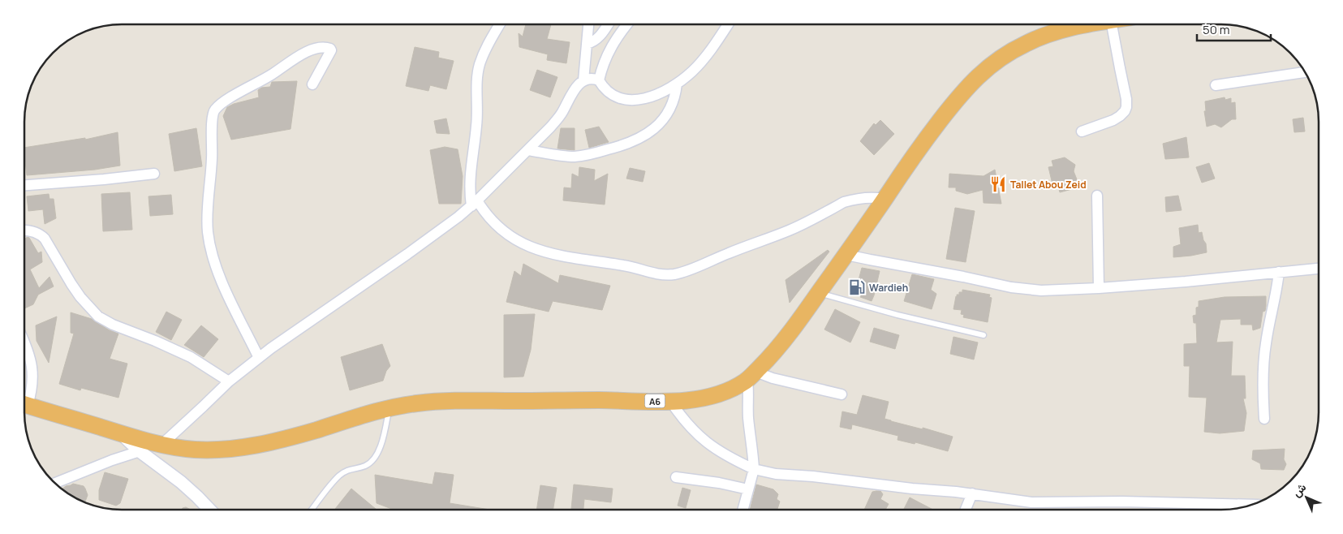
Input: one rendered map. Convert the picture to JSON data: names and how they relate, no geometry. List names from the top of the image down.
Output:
{
  "streets": {
    "highway": ["A6"]
  },
  "places": {
    "restaurant": ["Tallet Abou Zeid"],
    "fuel station": ["Wardieh"]
  },
  "scale_bar": "50 m",
  "north": "top left"
}
